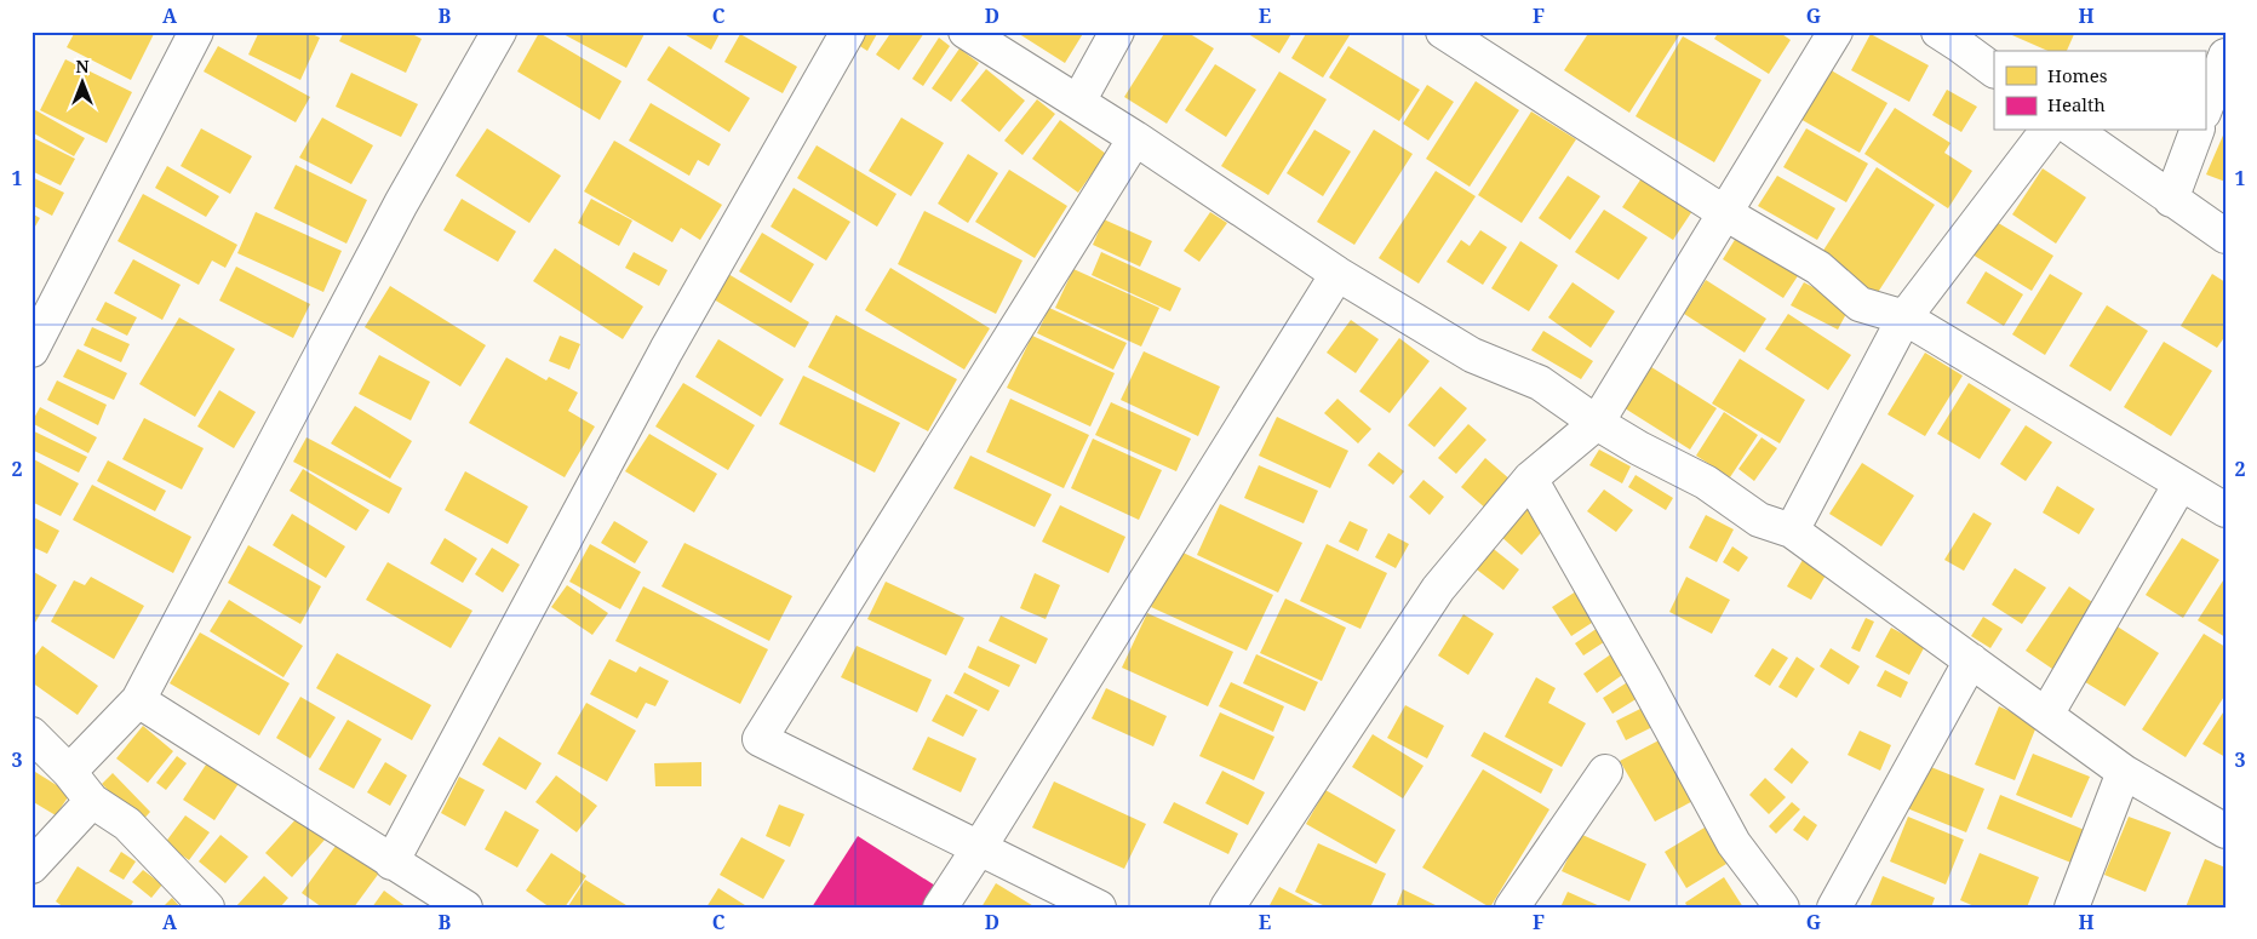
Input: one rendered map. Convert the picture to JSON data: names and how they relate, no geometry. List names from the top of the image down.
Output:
{
  "legend": ["Homes", "Health"],
  "north": "top",
  "grid": {
    "columns": [
      "A",
      "B",
      "C",
      "D",
      "E",
      "F",
      "G",
      "H"
    ],
    "rows": ["1", "2", "3"]
  }
}
